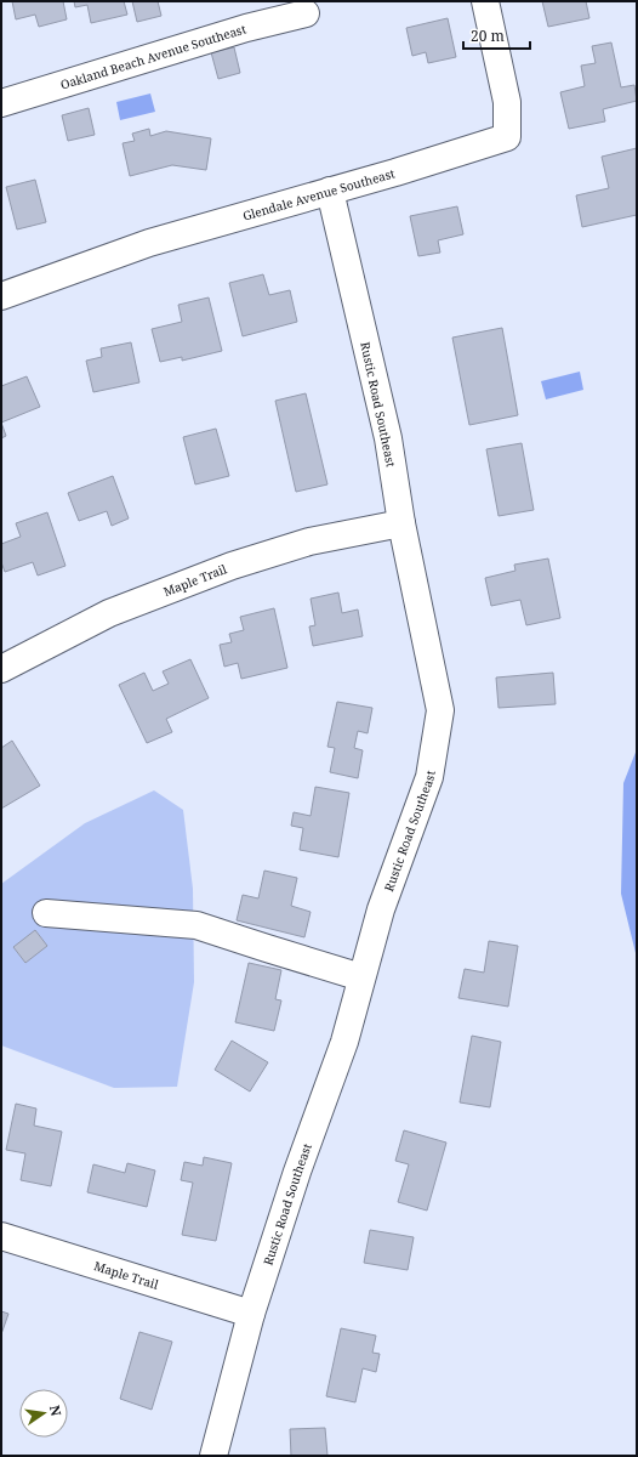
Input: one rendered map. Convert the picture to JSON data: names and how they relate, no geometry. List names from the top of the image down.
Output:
{
  "streets": {
    "street": [
      "Oakland Beach Avenue Southeast",
      "Glendale Avenue Southeast",
      "Rustic Road Southeast",
      "Maple Trail"
    ]
  },
  "crossings": [
    ["Glendale Avenue Southeast", "Rustic Road Southeast"],
    ["Rustic Road Southeast", "Maple Trail"]
  ],
  "scale_bar": "20 m",
  "north": "right"
}
